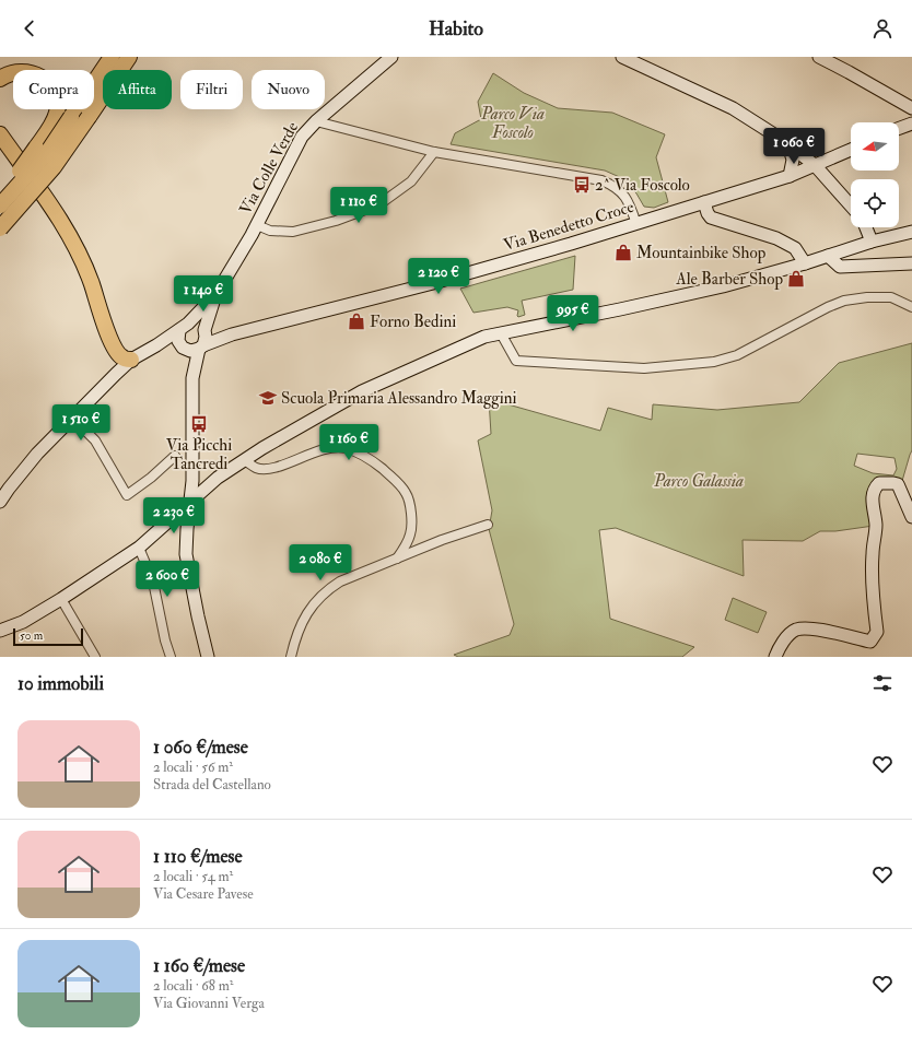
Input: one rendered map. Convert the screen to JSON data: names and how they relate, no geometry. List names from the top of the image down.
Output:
{
  "streets": {
    "street": ["Via Colle Verde", "Via Benedetto Croce"]
  },
  "crossings": [
    ["Via Colle Verde", "Via Benedetto Croce"]
  ],
  "parks": ["Parco Via Foscolo", "Parco Galassia"],
  "places": {
    "bus stop": ["2^ Via Foscolo", "Via Picchi Tancredi"],
    "shop": ["Mountainbike Shop", "Ale Barber Shop", "Forno Bedini"],
    "school or university": ["Scuola Primaria Alessandro Maggini"]
  },
  "scale_bar": "50 m",
  "north": "left",
  "page": {
    "header": "Habito",
    "chip": [
      "Compra",
      "Affitta",
      "Filtri",
      "Nuovo"
    ],
    "price": [
      "1 060 €",
      "1 110 €",
      "2 120 €",
      "1 140 €",
      "995 €",
      "1 510 €",
      "1 160 €",
      "2 230 €",
      "2 080 €",
      "2 600 €"
    ],
    "scale": "50 m",
    "heading": "10 immobili",
    "list": [
      {
        "name": "1 060 €/mese",
        "note": "2 locali · 56 m² · Strada del Castellano"
      },
      {
        "name": "1 110 €/mese",
        "note": "2 locali · 54 m² · Via Cesare Pavese"
      },
      {
        "name": "1 160 €/mese",
        "note": "2 locali · 68 m² · Via Giovanni Verga"
      }
    ]
  }
}
